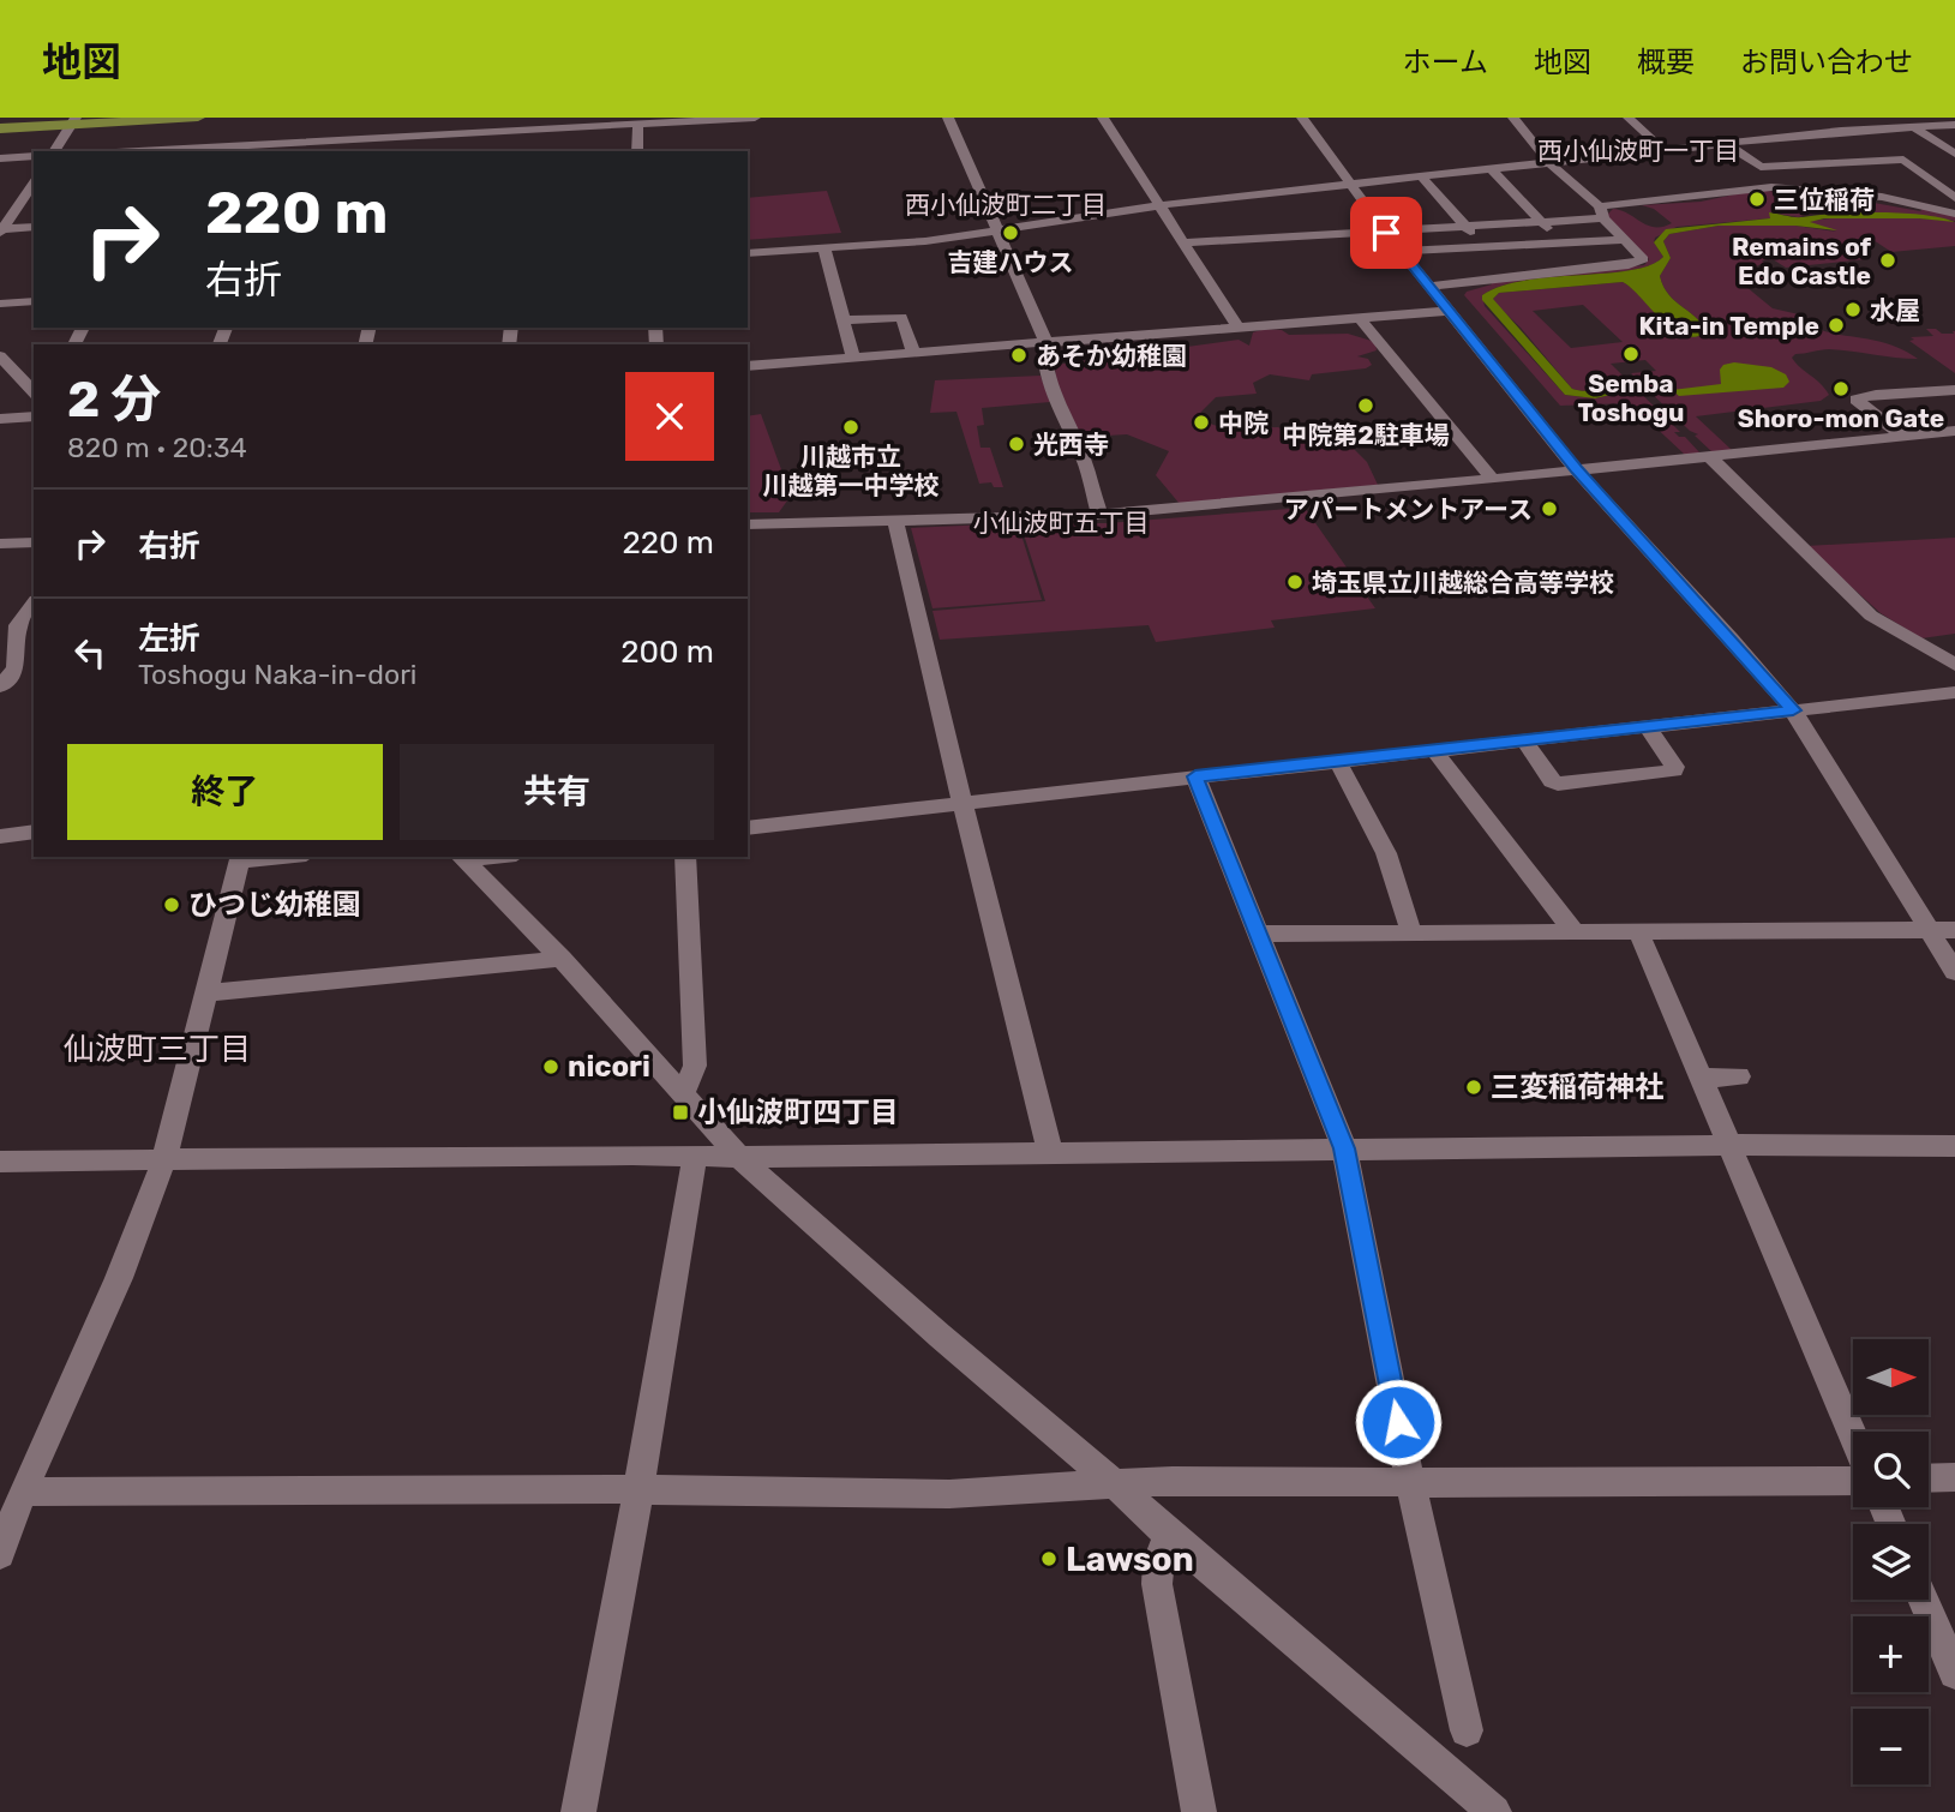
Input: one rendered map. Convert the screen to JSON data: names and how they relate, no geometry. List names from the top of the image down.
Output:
{
  "districts": [
    "西小仙波町一丁目",
    "西小仙波町二丁目",
    "小仙波町五丁目",
    "仙波町三丁目"
  ],
  "places": {
    "other": [
      "三位稲荷",
      "吉建ハウス",
      "Remains of Edo Castle",
      "水屋",
      "Kita-in Temple",
      "Semba Toshogu",
      "あそか幼稚園",
      "Shoro-mon Gate",
      "中院第2駐車場",
      "中院",
      "川越市立 川越第一中学校",
      "光西寺",
      "アパートメントアース",
      "埼玉県立川越総合高等学校",
      "ひつじ幼稚園",
      "nicori",
      "三変稲荷神社",
      "Lawson"
    ],
    "transit": ["小仙波町四丁目"]
  },
  "north": "right",
  "page": {
    "header": "地図",
    "nav": [
      "ホーム",
      "地図",
      "概要",
      "お問い合わせ"
    ],
    "turn": ["220 m", "右折"],
    "heading": ["2 分", "820 m · 20:34"],
    "list": [
      {
        "name": "右折",
        "value": "220 m"
      },
      {
        "name": "左折",
        "note": "Toshogu Naka-in-dori",
        "value": "200 m"
      }
    ],
    "buttons": ["終了", "共有"],
    "map_buttons": ["+", "−"]
  }
}
